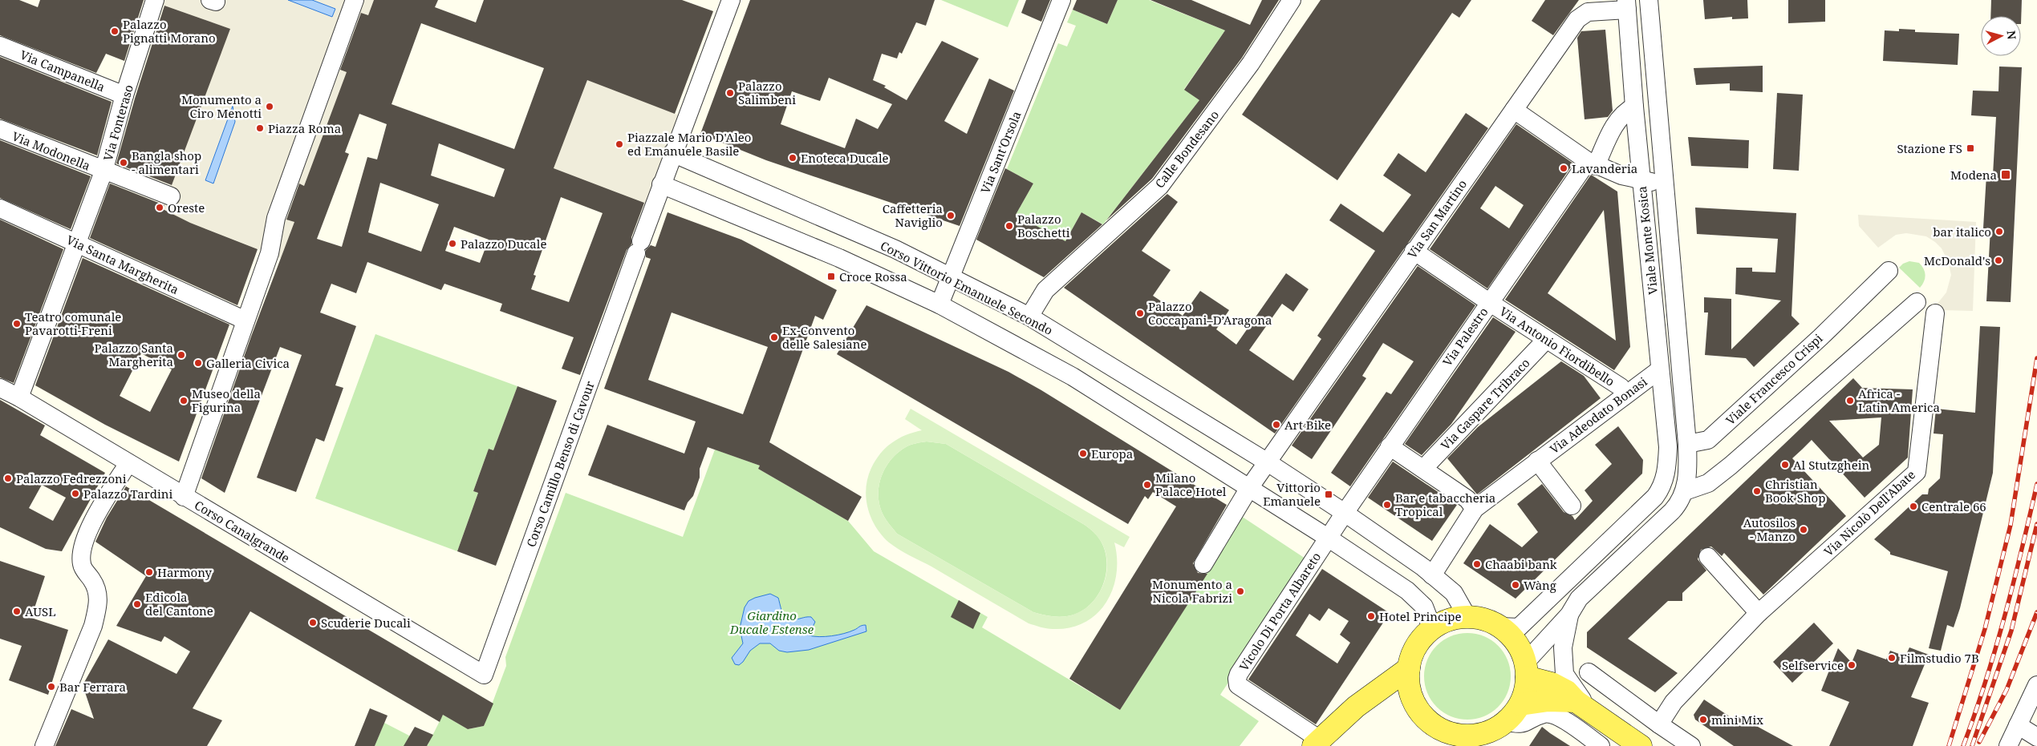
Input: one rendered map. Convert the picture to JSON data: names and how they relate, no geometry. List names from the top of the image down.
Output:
{
  "streets": {
    "street": [
      "Via Campanella",
      "Via Fonteraso",
      "Calle Bondesano",
      "Via Modonella",
      "Via Sant'Orsola",
      "Via San Martino",
      "Viale Monte Kosica",
      "Via Santa Margherita",
      "Corso Vittorio Emanuele Secondo",
      "Via Palestro",
      "Via Antonio Fiordibello",
      "Viale Francesco Crispi",
      "Via Gaspare Tribraco",
      "Via Adeodato Bonasi",
      "Corso Camillo Benso di Cavour",
      "Via Nicolò Dell'Abate",
      "Corso Canalgrande",
      "Vicolo Di Porta Albareto"
    ]
  },
  "crossings": [
    ["Via Campanella", "Via Fonteraso"],
    ["Via Fonteraso", "Via Modonella"],
    ["Via Fonteraso", "Via Santa Margherita"],
    ["Via Fonteraso", "Corso Canalgrande"],
    ["Calle Bondesano", "Corso Vittorio Emanuele Secondo"],
    ["Via Sant'Orsola", "Corso Vittorio Emanuele Secondo"],
    ["Via San Martino", "Viale Monte Kosica"],
    ["Via San Martino", "Corso Vittorio Emanuele Secondo"],
    ["Via San Martino", "Via Antonio Fiordibello"],
    ["Viale Monte Kosica", "Corso Vittorio Emanuele Secondo"],
    ["Viale Monte Kosica", "Via Palestro"],
    ["Viale Monte Kosica", "Viale Francesco Crispi"],
    ["Viale Monte Kosica", "Via Adeodato Bonasi"],
    ["Corso Vittorio Emanuele Secondo", "Via Palestro"],
    ["Corso Vittorio Emanuele Secondo", "Via Adeodato Bonasi"],
    ["Corso Vittorio Emanuele Secondo", "Corso Camillo Benso di Cavour"],
    ["Via Palestro", "Via Antonio Fiordibello"],
    ["Via Antonio Fiordibello", "Via Gaspare Tribraco"],
    ["Corso Camillo Benso di Cavour", "Corso Canalgrande"]
  ],
  "parks": ["Giardino Ducale Estense"],
  "places": {
    "other": [
      "Palazzo Pignatti Morano",
      "Palazzo Salimbeni",
      "Monumento a Ciro Menotti",
      "Piazza Roma",
      "Piazzale Mario D'Aleo ed Emanuele Basile",
      "Enoteca Ducale",
      "Bangla shop - alimentari",
      "Lavanderia",
      "Oreste",
      "Caffetteria Naviglio",
      "Palazzo Boschetti",
      "bar italico",
      "Palazzo Ducale",
      "McDonald's",
      "Palazzo Coccapani–D’Aragona",
      "Teatro comunale Pavarotti-Freni",
      "Ex-Convento delle Salesiane",
      "Palazzo Santa Margherita",
      "Galleria Civica",
      "Museo della Figurina",
      "Africa - Latin America",
      "Art Bike",
      "Europa",
      "Al Stutzghein",
      "Palazzo Fedrezzoni",
      "Milano Palace Hotel",
      "Christian Book Shop",
      "Palazzo Tardini",
      "Bar e tabaccheria Tropical",
      "Centrale 66",
      "Autosilos - Manzo",
      "Chaabi bank",
      "Harmony",
      "Wàng",
      "Monumento a Nicola Fabrizi",
      "Edicola del Cantone",
      "AUSL",
      "Hotel Principe",
      "Scuderie Ducali",
      "Filmstudio 7B",
      "Selfservice",
      "Bar Ferrara",
      "mini Mix"
    ],
    "transit": [
      "Stazione FS",
      "Modena",
      "Croce Rossa",
      "Vittorio Emanuele"
    ]
  },
  "north": "right"
}
